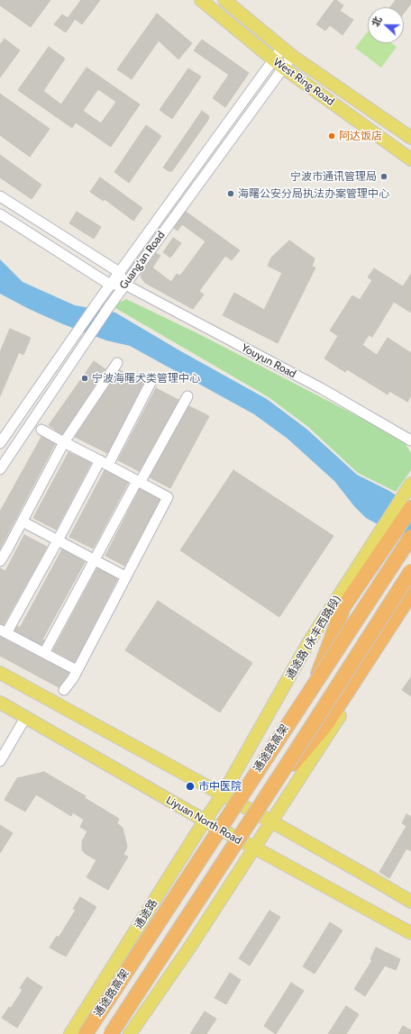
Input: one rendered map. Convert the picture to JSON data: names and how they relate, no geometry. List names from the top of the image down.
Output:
{
  "streets": {
    "highway": ["通途路高架"],
    "main road": [
      "West Ring Road",
      "通途路 (永丰西路段)",
      "Liyuan North Road",
      "通途路"
    ],
    "street": ["Guang'an Road", "Youyun Road"]
  },
  "crossings": [
    ["West Ring Road", "Guang'an Road"],
    ["Guang'an Road", "Youyun Road"],
    ["通途路 (永丰西路段)", "通途路"],
    ["Liyuan North Road", "通途路"]
  ],
  "places": [
    "阿达饭店",
    "宁波市通讯管理局",
    "海曙公安分局执法办案管理中心",
    "宁波海曙犬类管理中心",
    "市中医院"
  ],
  "north": "left"
}
